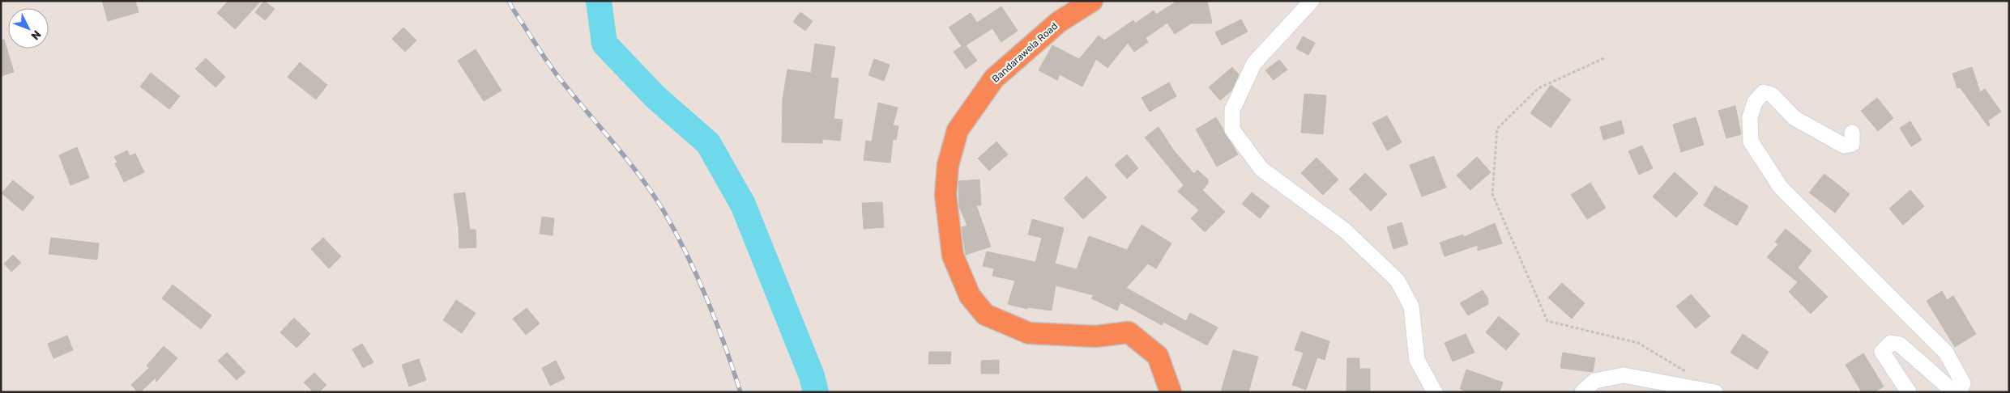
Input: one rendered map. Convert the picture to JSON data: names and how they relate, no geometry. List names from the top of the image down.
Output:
{
  "streets": {
    "highway": ["Bandarawela Road"]
  },
  "north": "bottom right"
}
